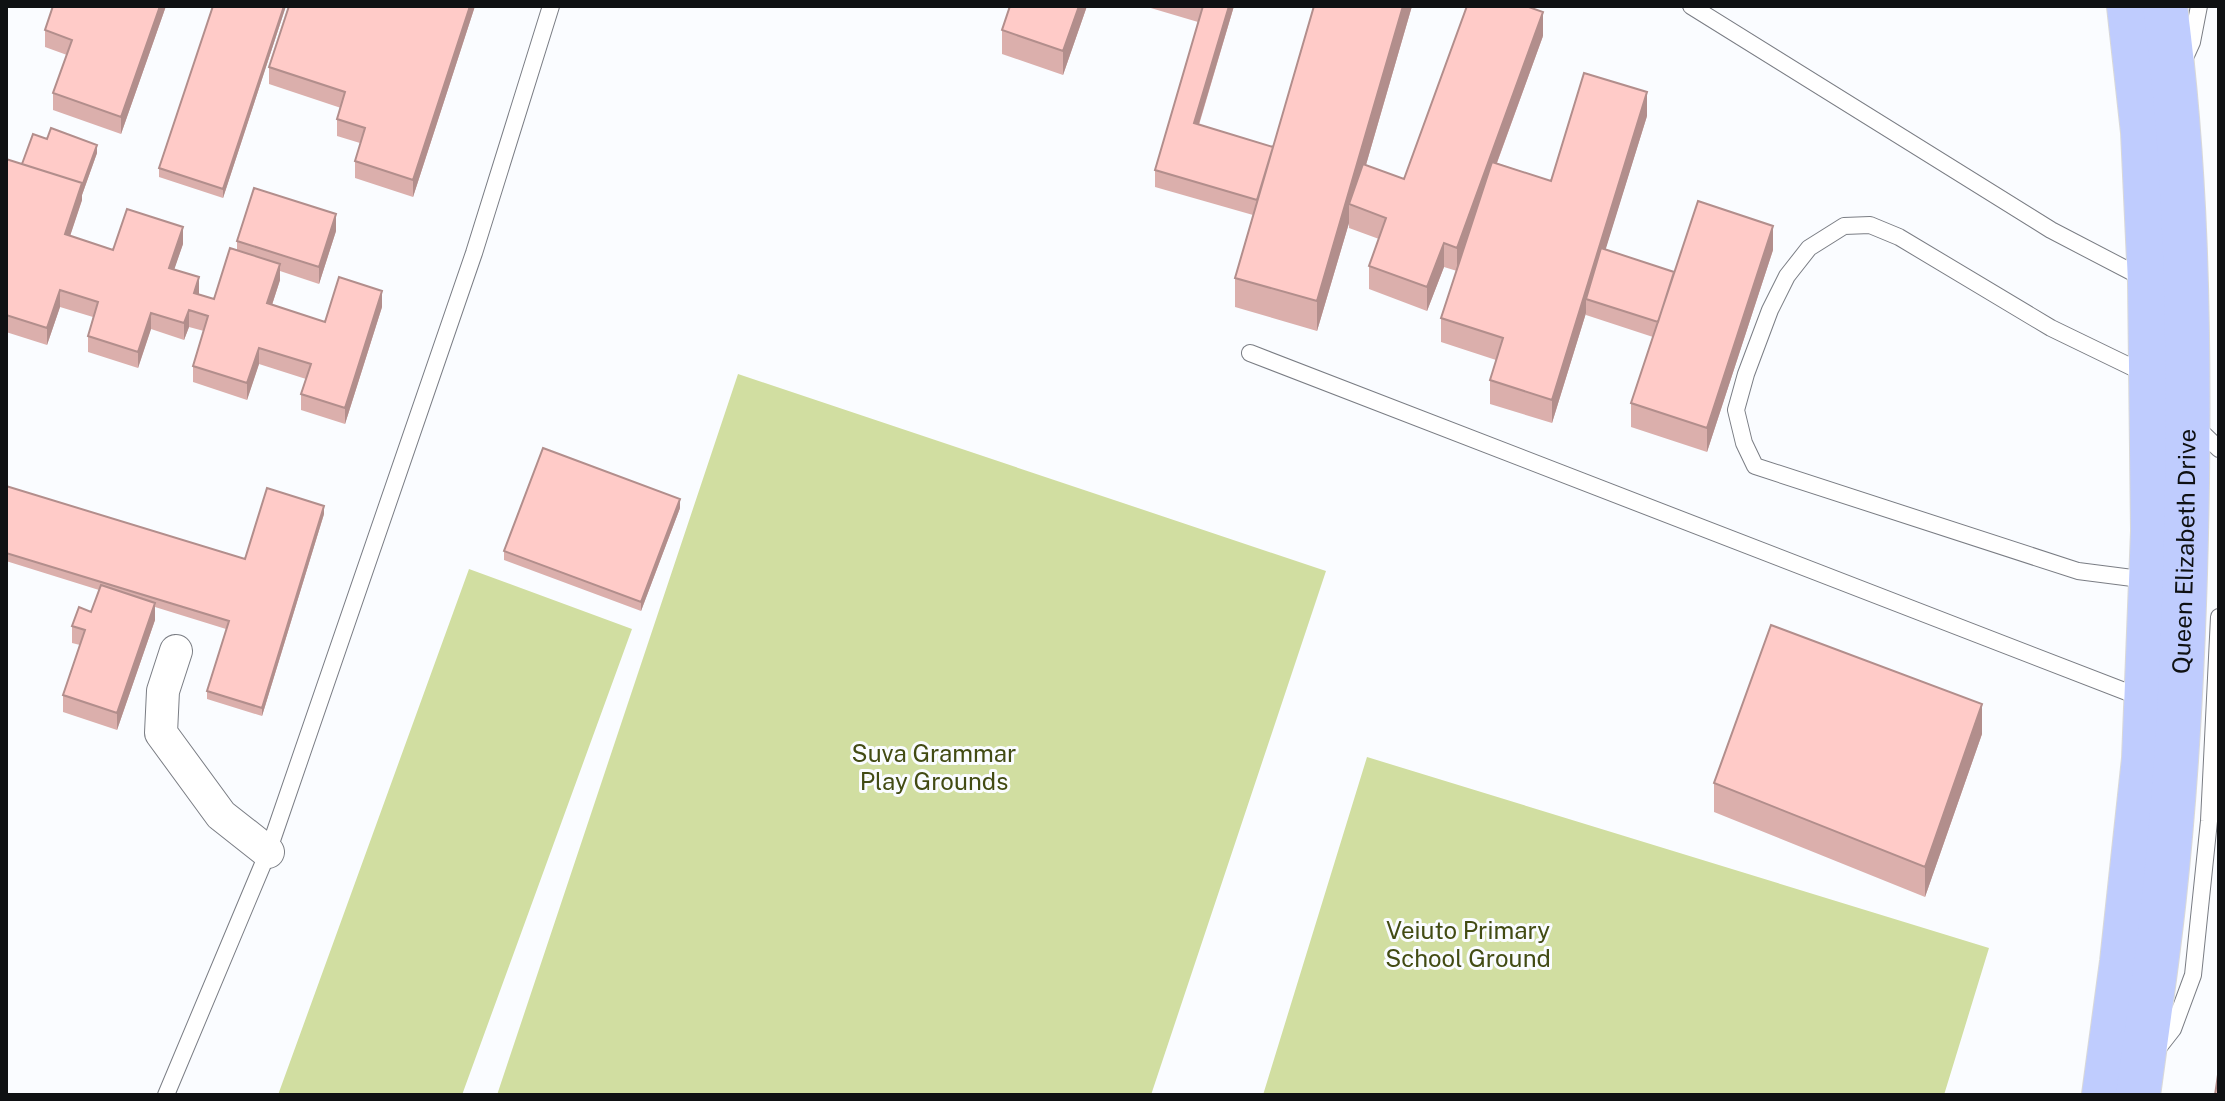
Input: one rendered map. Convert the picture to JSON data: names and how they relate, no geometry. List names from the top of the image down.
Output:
{
  "streets": {
    "main road": ["Queen Elizabeth Drive"]
  },
  "parks": ["Suva Grammar Play Grounds", "Veiuto Primary School Ground"]
}
